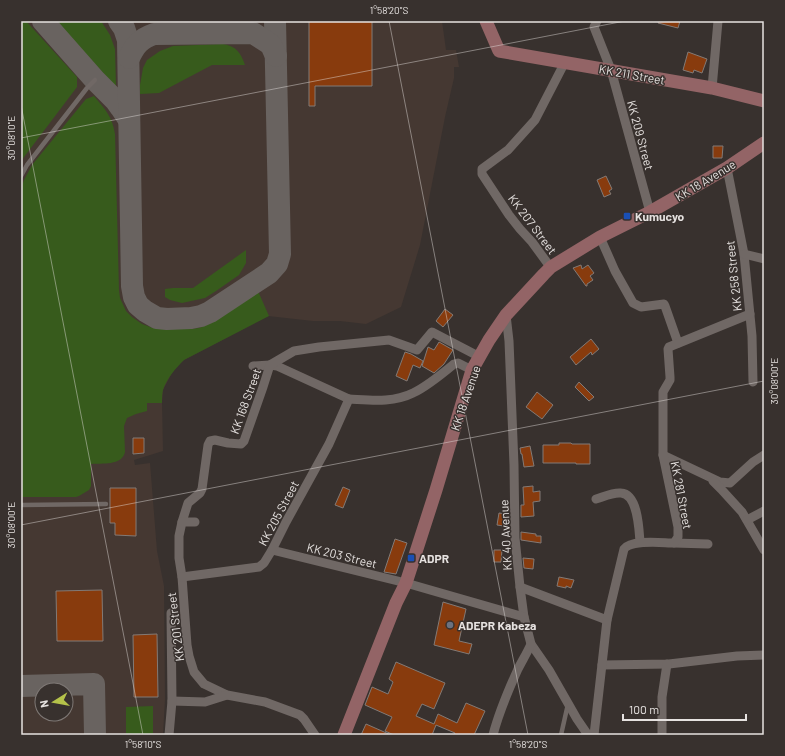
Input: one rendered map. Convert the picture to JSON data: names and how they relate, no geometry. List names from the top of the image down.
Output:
{
  "streets": {
    "main road": ["KK 211 Street", "KK 18 Avenue"],
    "street": [
      "KK 209 Street",
      "KK 207 Street",
      "KK 258 Street",
      "KK 168 Street",
      "KK 281 Street",
      "KK 205 Street",
      "KK 40 Avenue",
      "KK 203 Street",
      "KK 201 Street"
    ]
  },
  "crossings": [
    ["KK 211 Street", "KK 209 Street"],
    ["KK 211 Street", "KK 207 Street"],
    ["KK 209 Street", "KK 18 Avenue"],
    ["KK 18 Avenue", "KK 207 Street"],
    ["KK 18 Avenue", "KK 258 Street"],
    ["KK 18 Avenue", "KK 40 Avenue"],
    ["KK 18 Avenue", "KK 203 Street"],
    ["KK 168 Street", "KK 201 Street"],
    ["KK 205 Street", "KK 203 Street"],
    ["KK 205 Street", "KK 201 Street"],
    ["KK 40 Avenue", "KK 203 Street"]
  ],
  "places": {
    "transit": ["Kumucyo", "ADPR"],
    "other": ["ADEPR Kabeza"]
  },
  "scale_bar": "100 m",
  "north": "left",
  "coordinates": [
    "1°58'20\"S",
    "30°08'10\"E",
    "30°08'00\"E",
    "1°58'10\"S"
  ]
}
